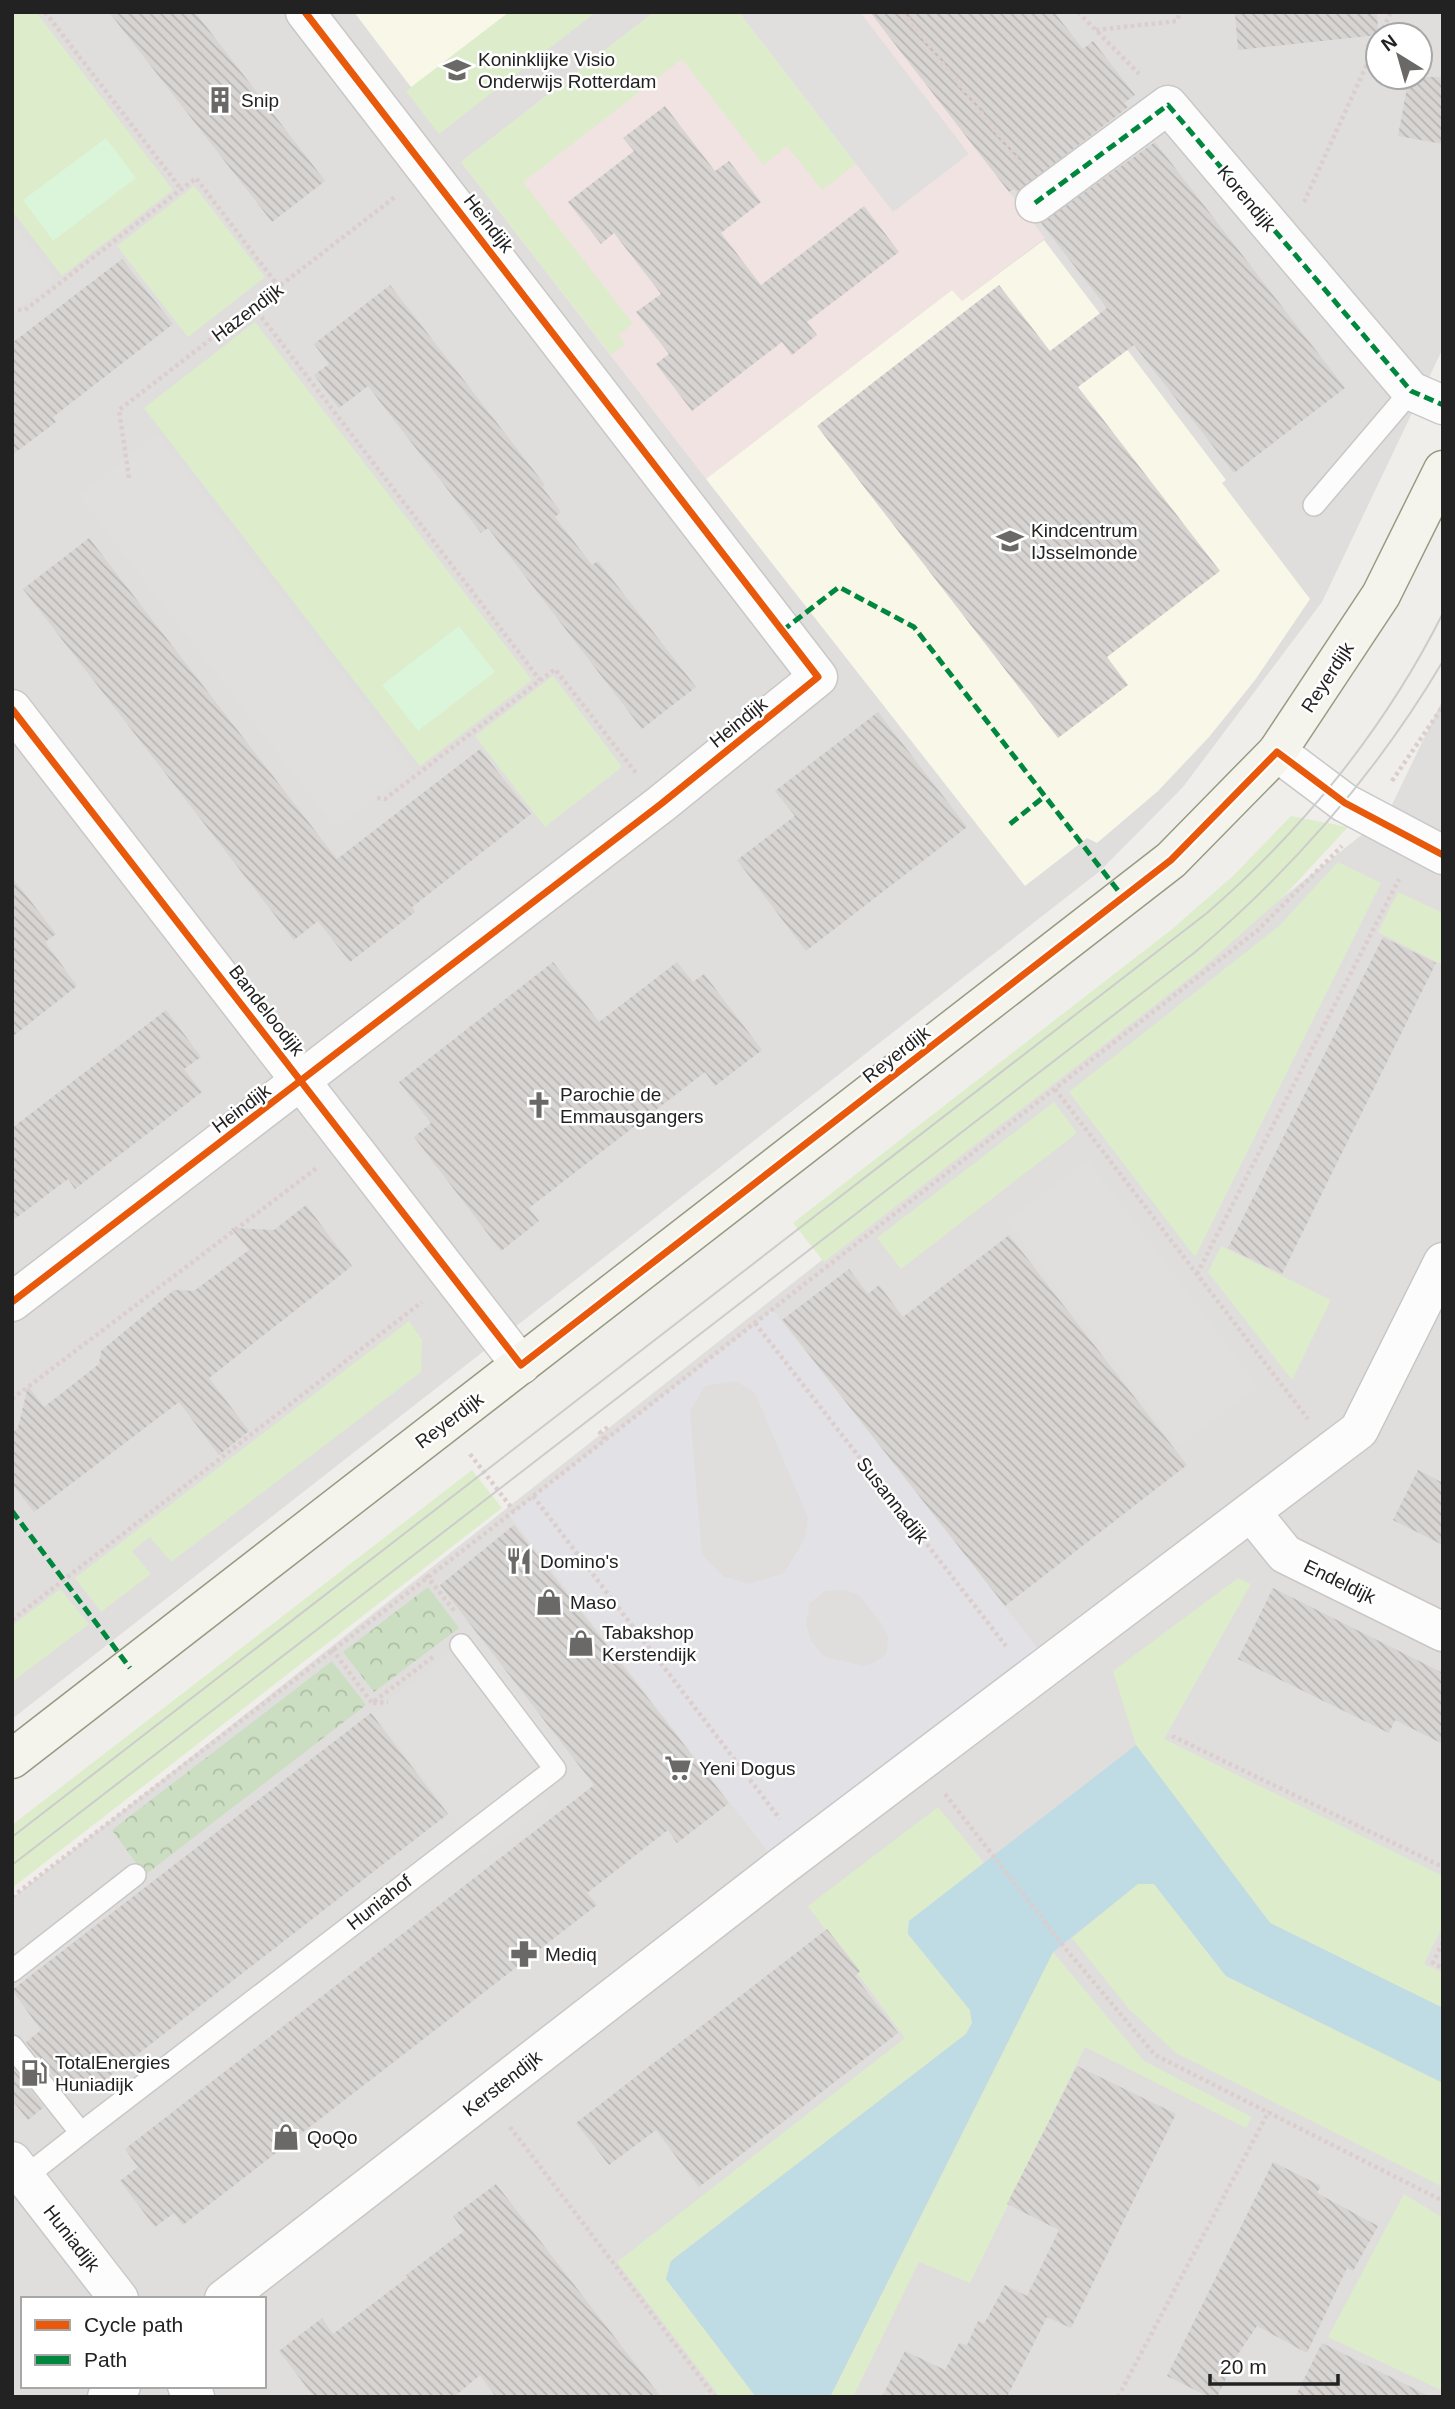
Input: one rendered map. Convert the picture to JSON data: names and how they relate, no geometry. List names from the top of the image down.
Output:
{
  "streets": {
    "street": [
      "Korendijk",
      "Heindijk",
      "Reyerdijk",
      "Bandeloodijk",
      "Endeldijk",
      "Kerstendijk",
      "Huniadijk"
    ],
    "lane": ["Huniahof"],
    "path": ["Hazendijk", "Susannadijk"]
  },
  "crossings": [
    ["Heindijk", "Hazendijk"],
    ["Heindijk", "Bandeloodijk"],
    ["Reyerdijk", "Bandeloodijk"],
    ["Huniahof", "Huniadijk"]
  ],
  "places": {
    "school or university": ["Koninklijke Visio Onderwijs Rotterdam", "Kindcentrum IJsselmonde"],
    "building": ["Snip"],
    "church": ["Parochie de Emmausgangers"],
    "restaurant": ["Domino's"],
    "shop": ["Maso", "Tabakshop Kerstendijk", "QoQo"],
    "supermarket": ["Yeni Dogus"],
    "pharmacy": ["Mediq"],
    "fuel station": ["TotalEnergies Huniadijk"]
  },
  "legend": ["Cycle path", "Path"],
  "scale_bar": "20 m",
  "north": "top left"
}
